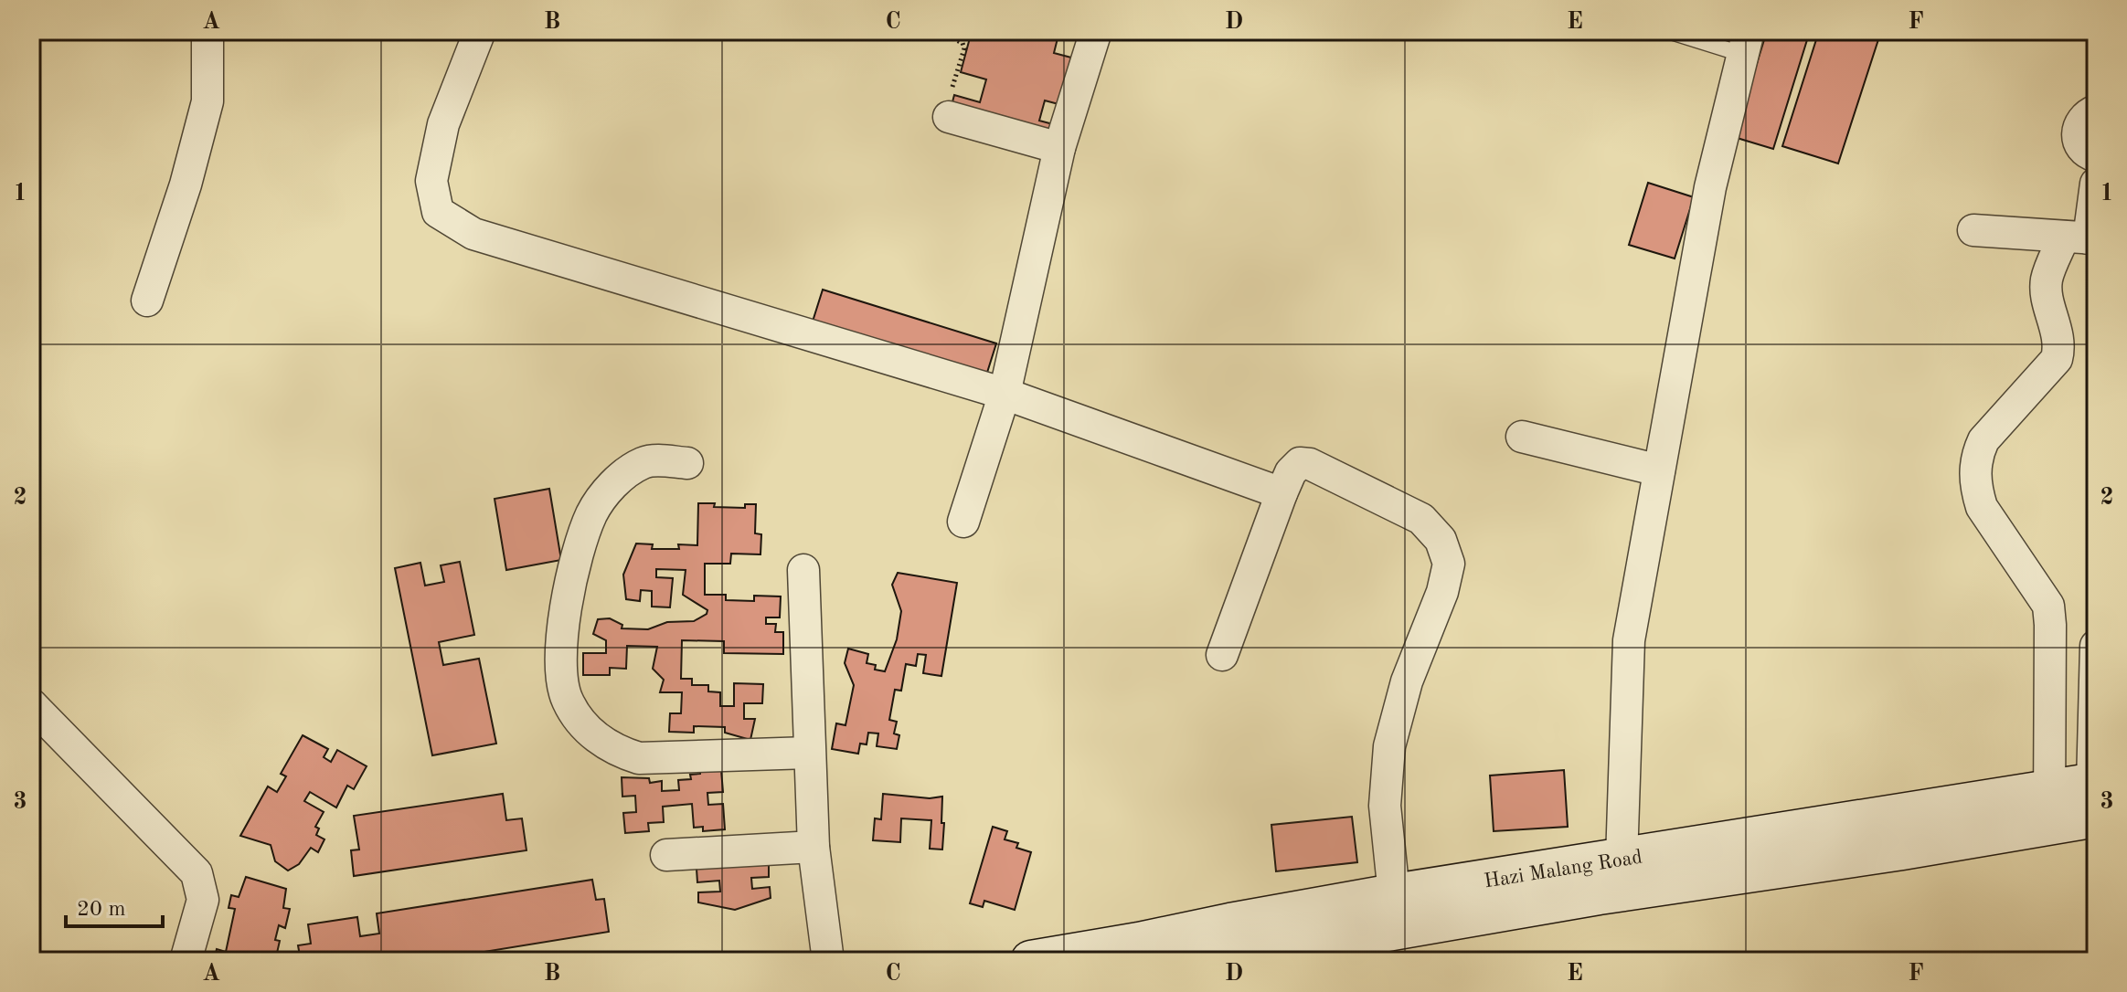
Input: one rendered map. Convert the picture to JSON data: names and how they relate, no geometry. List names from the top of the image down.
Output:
{
  "streets": {
    "main road": ["Hazi Malang Road"]
  },
  "scale_bar": "20 m",
  "grid": {
    "columns": [
      "A",
      "B",
      "C",
      "D",
      "E",
      "F"
    ],
    "rows": ["1", "2", "3"]
  }
}
